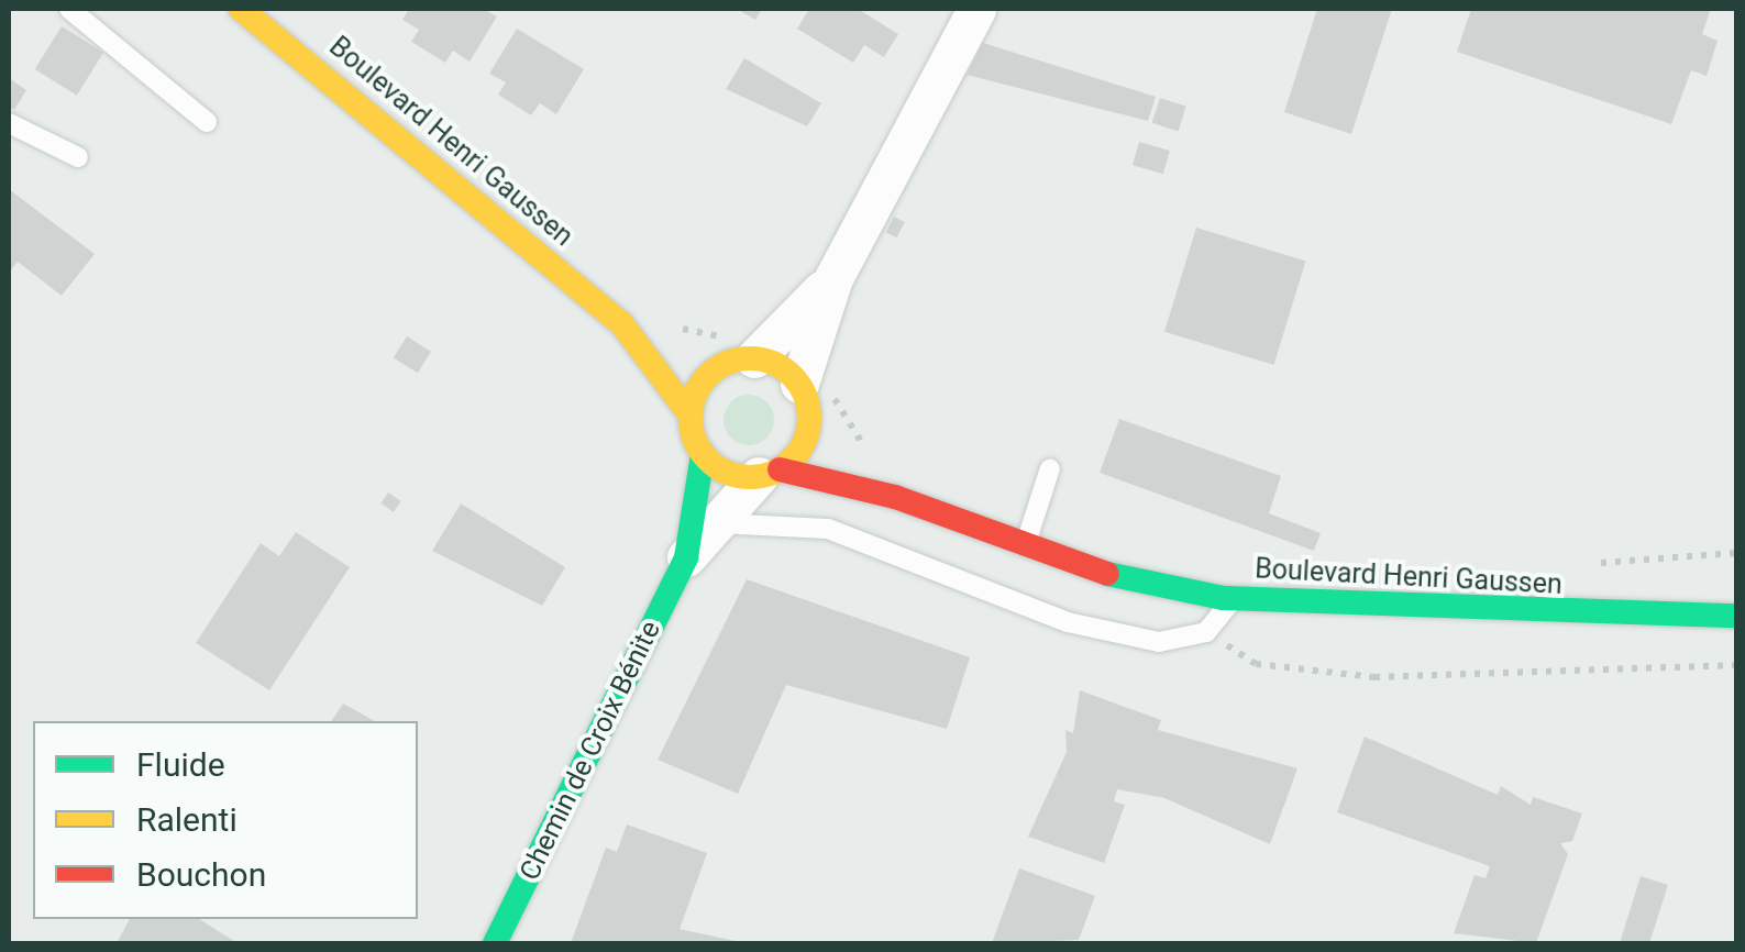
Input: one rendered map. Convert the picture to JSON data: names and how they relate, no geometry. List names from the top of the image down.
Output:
{
  "streets": {
    "street": ["Boulevard Henri Gaussen", "Chemin de Croix Bénite"]
  },
  "crossings": [
    ["Boulevard Henri Gaussen", "Chemin de Croix Bénite"]
  ],
  "legend": ["Fluide", "Ralenti", "Bouchon"]
}
